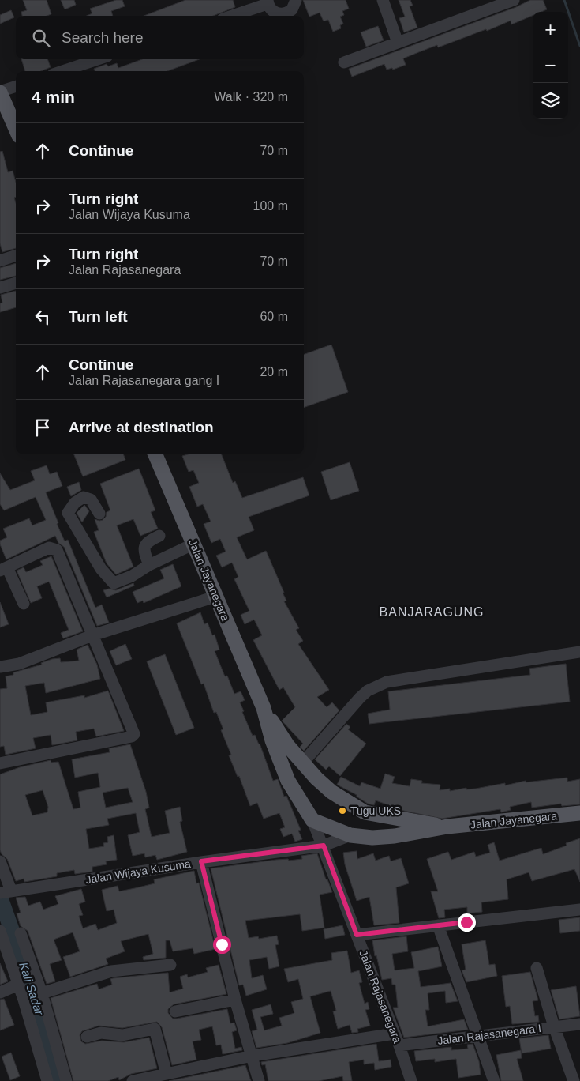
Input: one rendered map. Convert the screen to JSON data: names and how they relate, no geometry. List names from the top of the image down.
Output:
{
  "streets": {
    "main road": ["Jalan Jayanegara"],
    "street": ["Jalan Wijaya Kusuma", "Jalan Rajasanegara", "Jalan Rajasanegara I"]
  },
  "crossings": [
    ["Jalan Jayanegara", "Jalan Wijaya Kusuma"],
    ["Jalan Jayanegara", "Jalan Rajasanegara"],
    ["Jalan Wijaya Kusuma", "Jalan Rajasanegara"],
    ["Jalan Rajasanegara", "Jalan Rajasanegara I"]
  ],
  "districts": ["BANJARAGUNG"],
  "water": ["Kali Sadar"],
  "places": ["Tugu UKS"],
  "page": {
    "map_buttons": ["+", "−"],
    "search": "Search here",
    "heading": ["4 min", "Walk · 320 m"],
    "list": [
      ["Continue", "70 m"],
      ["Turn right", "Jalan Wijaya Kusuma", "100 m"],
      ["Turn right", "Jalan Rajasanegara", "70 m"],
      ["Turn left", "60 m"],
      ["Continue", "Jalan Rajasanegara gang I", "20 m"],
      "Arrive at destination"
    ]
  }
}
